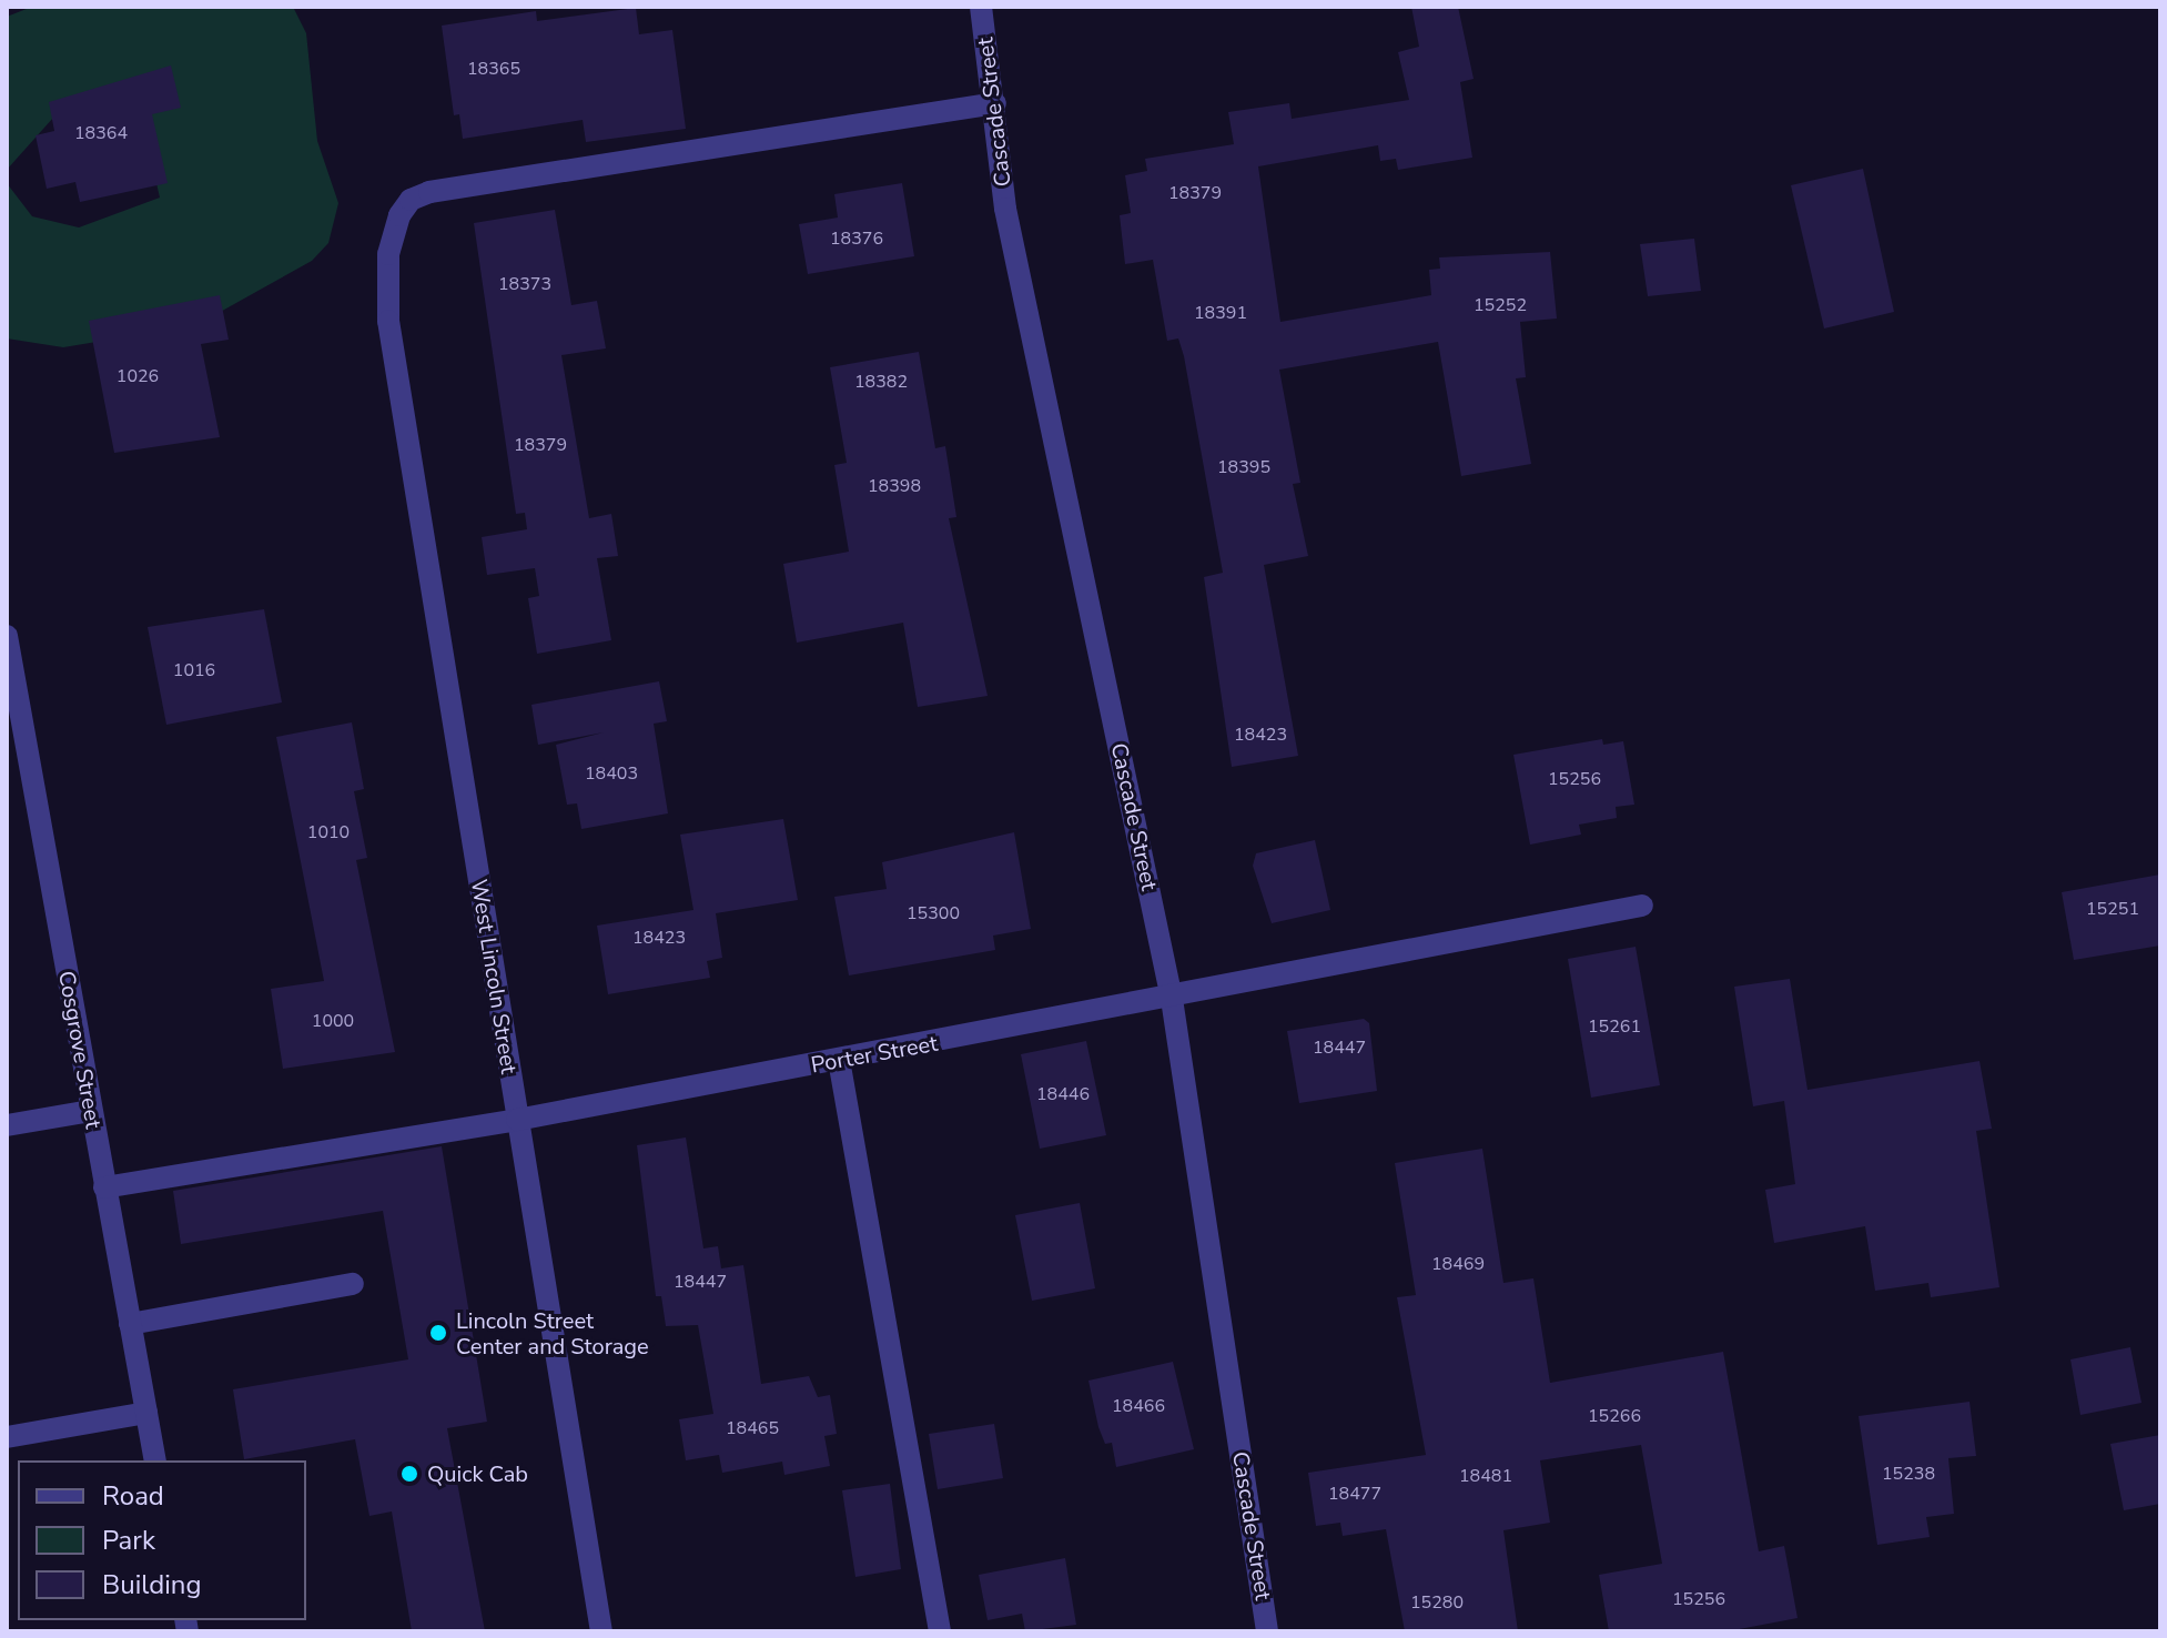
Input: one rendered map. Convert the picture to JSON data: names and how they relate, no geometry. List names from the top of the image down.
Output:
{
  "streets": {
    "street": [
      "Cascade Street",
      "West Lincoln Street",
      "Cosgrove Street",
      "Porter Street"
    ]
  },
  "crossings": [
    ["Cascade Street", "West Lincoln Street"],
    ["Cascade Street", "Porter Street"],
    ["West Lincoln Street", "Porter Street"],
    ["Cosgrove Street", "Porter Street"]
  ],
  "places": ["Lincoln Street Center and Storage", "Quick Cab"],
  "house_numbers": [
    "18365",
    "18364",
    "18379",
    "18376",
    "18373",
    "15252",
    "18391",
    "1026",
    "18382",
    "18379",
    "18395",
    "18398",
    "1016",
    "18423",
    "18403",
    "15256",
    "1010",
    "15251",
    "15300",
    "18423",
    "1000",
    "15261",
    "18447",
    "18446",
    "18469",
    "18447",
    "18466",
    "15266",
    "18465",
    "15238",
    "18481",
    "18477",
    "15256",
    "15280"
  ],
  "legend": ["Road", "Park", "Building"]
}
